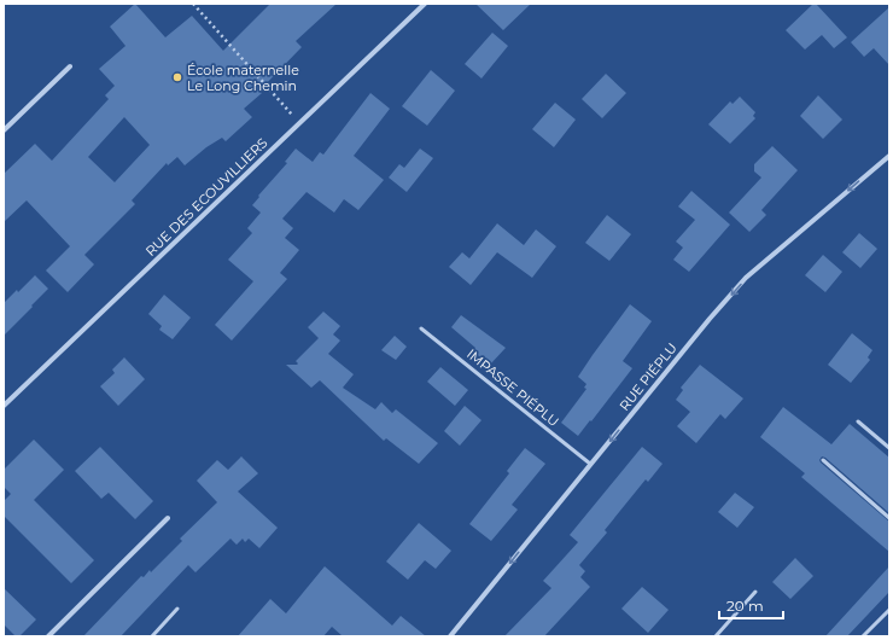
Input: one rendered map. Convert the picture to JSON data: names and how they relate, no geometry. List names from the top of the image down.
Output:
{
  "streets": {
    "street": ["RUE DES ECOUVILLIERS", "RUE PIÉPLU"],
    "lane": ["IMPASSE PIÉPLU"]
  },
  "crossings": [
    ["RUE PIÉPLU", "IMPASSE PIÉPLU"]
  ],
  "one_way": ["RUE PIÉPLU"],
  "places": ["École maternelle Le Long Chemin"],
  "scale_bar": "20 m"
}
